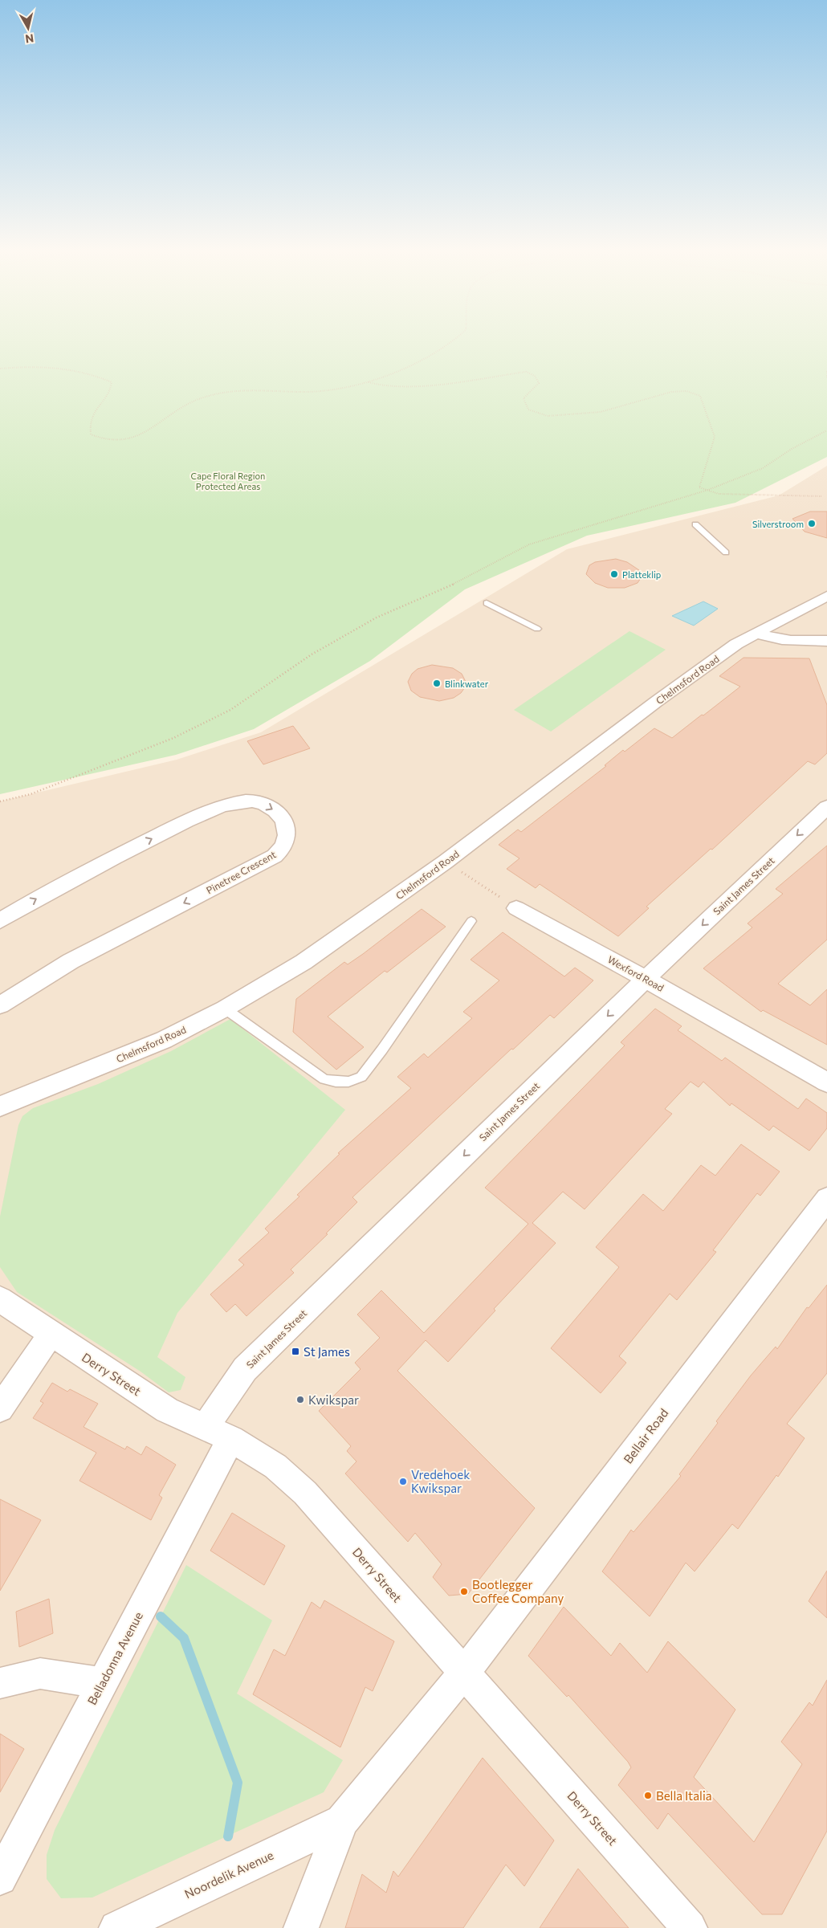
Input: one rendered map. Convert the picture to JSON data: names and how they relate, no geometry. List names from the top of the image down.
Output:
{
  "streets": {
    "street": [
      "Chelmsford Road",
      "Pinetree Crescent",
      "Saint James Street",
      "Wexford Road",
      "Derry Street",
      "Bellair Road",
      "Belladonna Avenue",
      "Noordelik Avenue"
    ]
  },
  "crossings": [
    ["Saint James Street", "Wexford Road"],
    ["Saint James Street", "Derry Street"],
    ["Saint James Street", "Belladonna Avenue"],
    ["Derry Street", "Bellair Road"],
    ["Derry Street", "Belladonna Avenue"],
    ["Derry Street", "Noordelik Avenue"],
    ["Bellair Road", "Noordelik Avenue"]
  ],
  "one_way": ["Saint James Street"],
  "parks": ["Cape Floral Region Protected Areas"],
  "places": {
    "other": [
      "Silverstroom",
      "Platteklip",
      "Blinkwater",
      "Kwikspar",
      "Vredehoek Kwikspar",
      "Bootlegger Coffee Company",
      "Bella Italia"
    ],
    "transit": ["St James"]
  },
  "north": "bottom"
}
